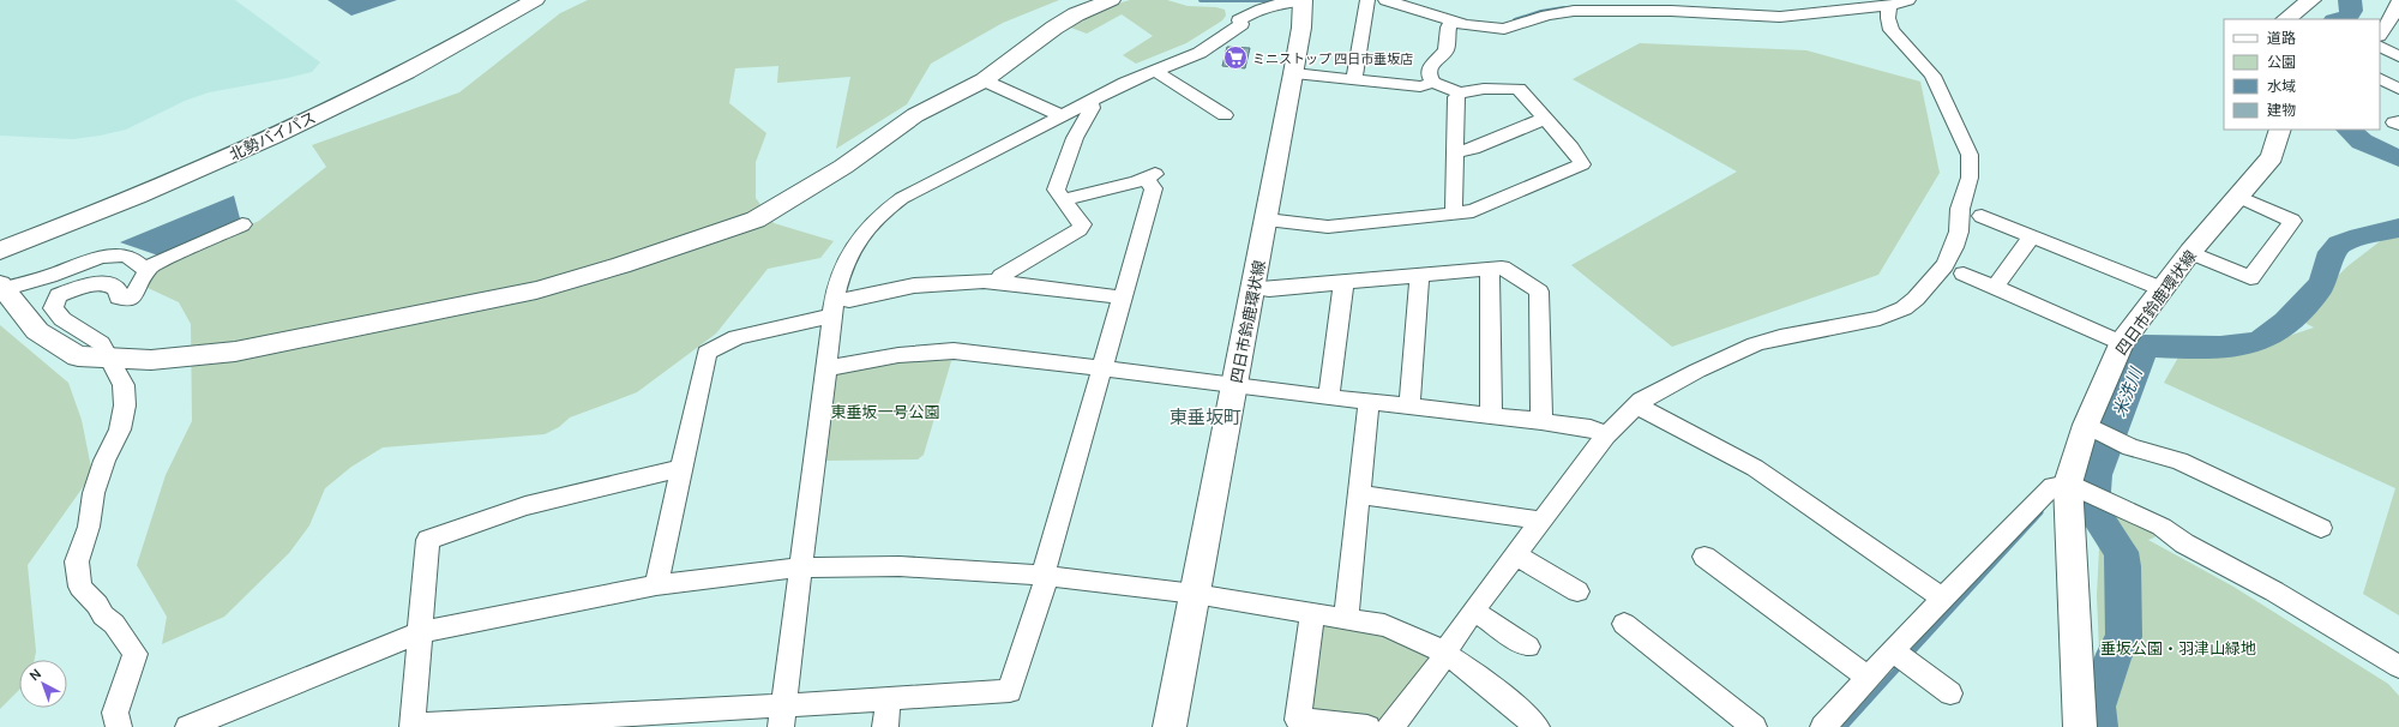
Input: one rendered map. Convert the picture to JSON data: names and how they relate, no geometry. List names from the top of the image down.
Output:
{
  "streets": {
    "main road": ["北勢バイパス", "四日市鈴鹿環状線"]
  },
  "districts": ["東垂坂町"],
  "water": ["米洗川"],
  "parks": ["東垂坂一号公園", "垂坂公園・羽津山緑地"],
  "places": {
    "supermarket": ["ミニストップ 四日市垂坂店"]
  },
  "legend": [
    "道路",
    "公園",
    "水域",
    "建物"
  ],
  "north": "top left"
}
